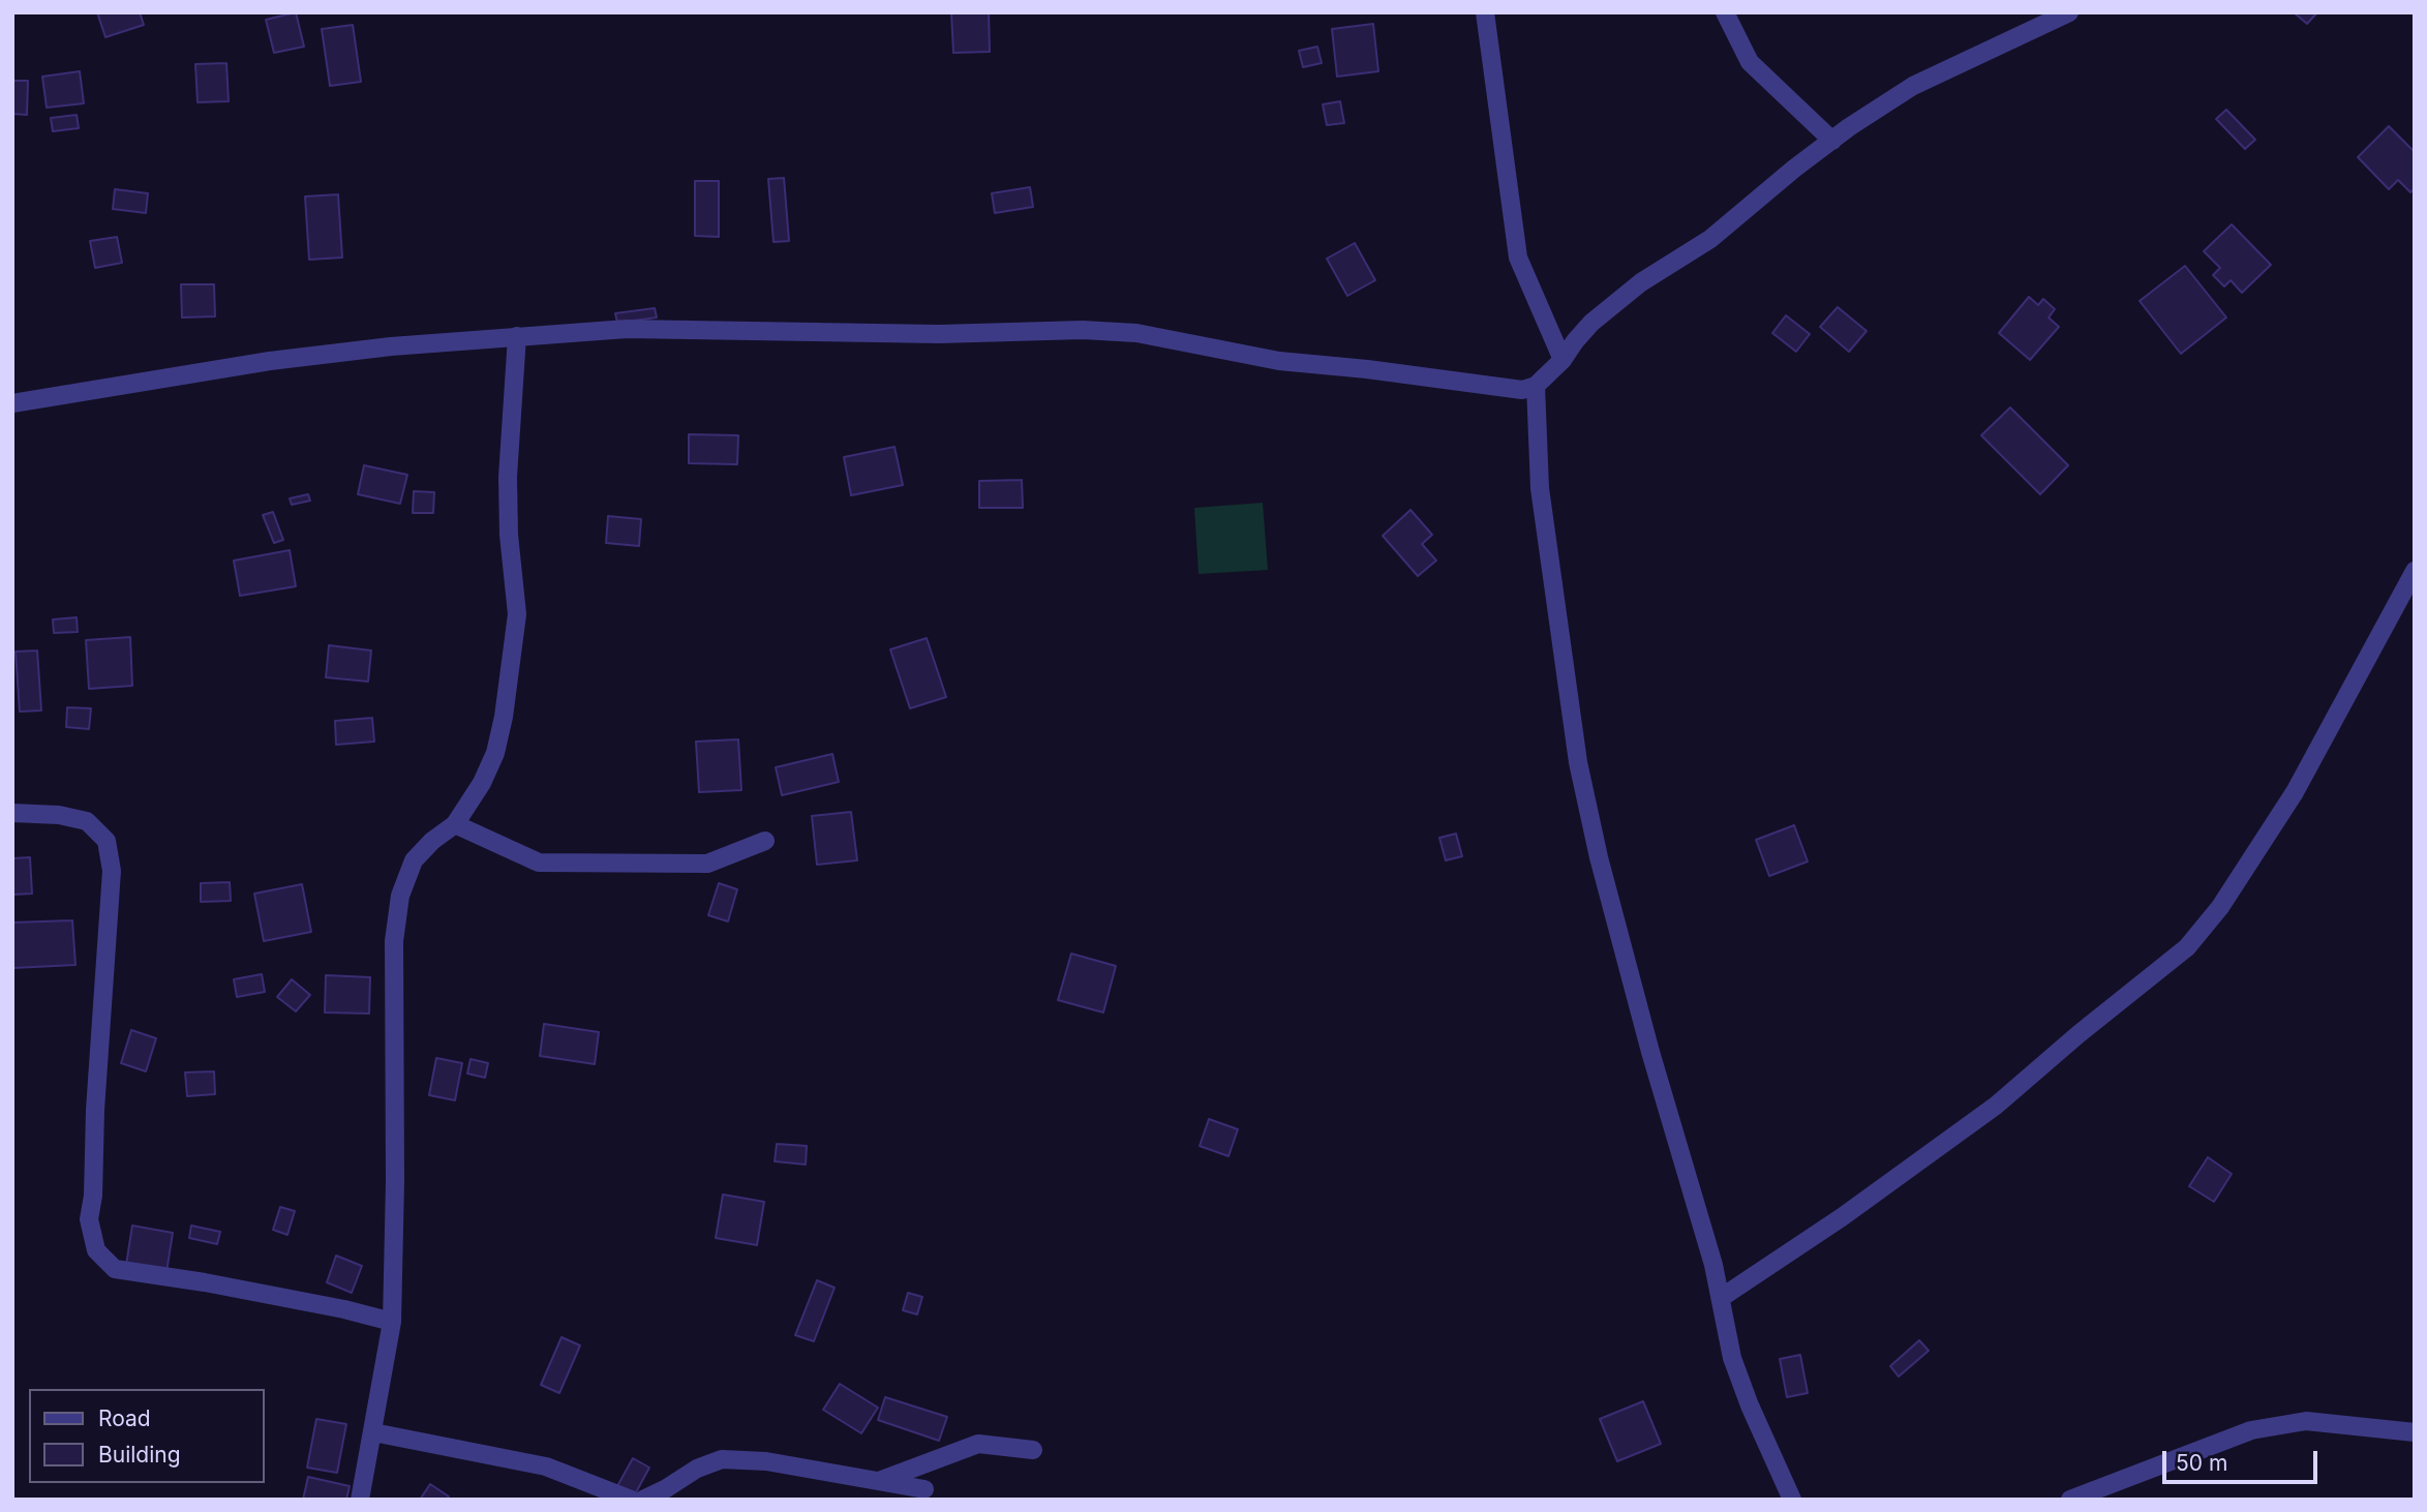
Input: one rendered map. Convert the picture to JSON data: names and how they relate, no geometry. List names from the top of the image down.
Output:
{
  "legend": ["Road", "Building"],
  "scale_bar": "50 m"
}
